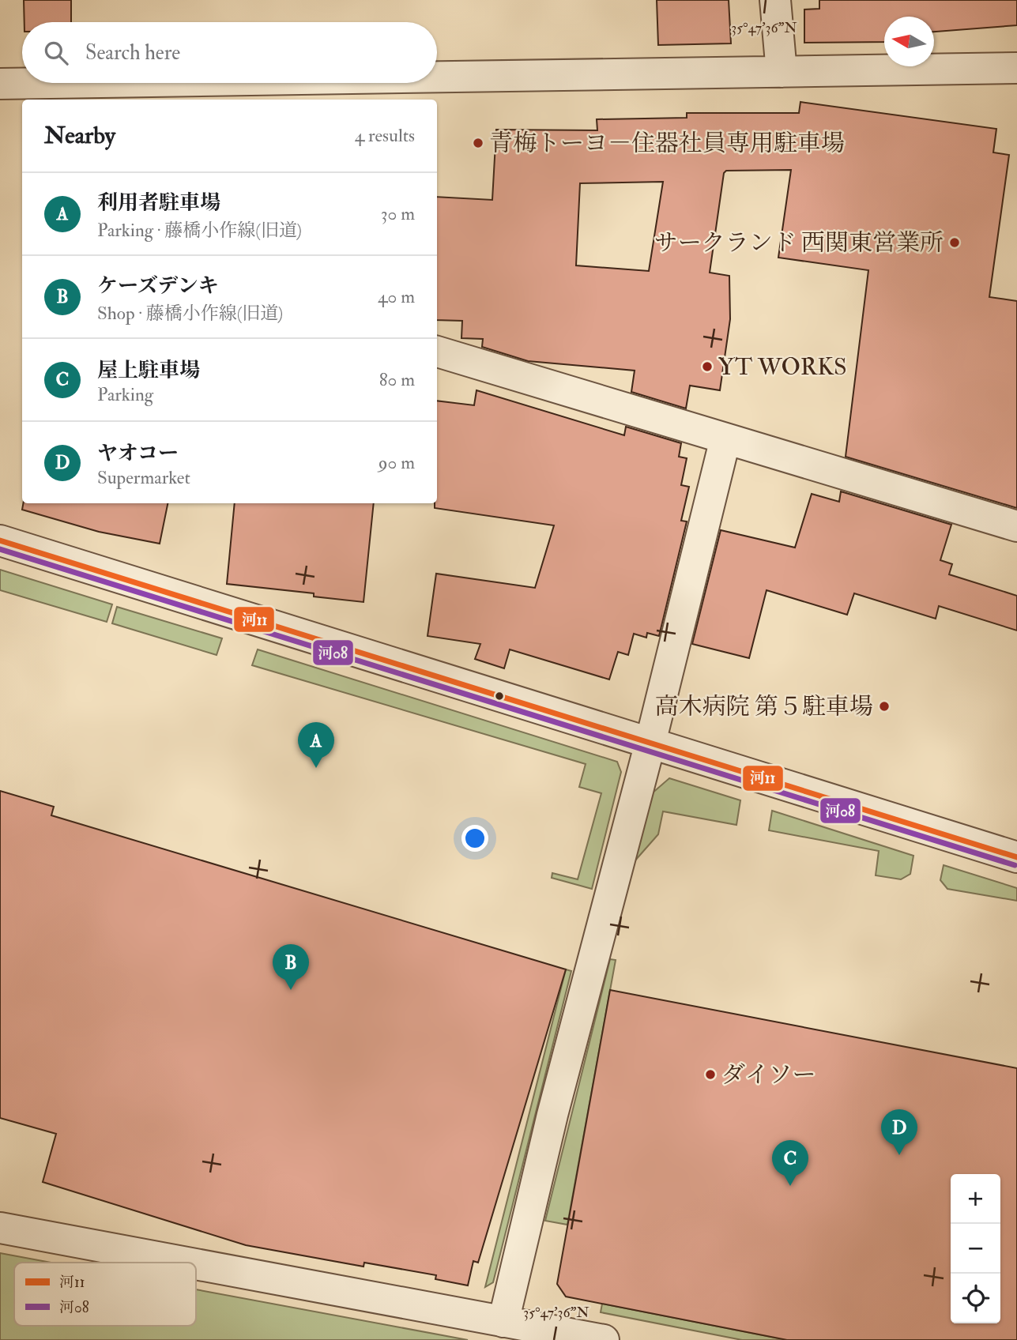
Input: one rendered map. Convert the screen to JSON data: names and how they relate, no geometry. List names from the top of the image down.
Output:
{
  "places": [
    "青梅トーヨ－住器社員専用駐車場",
    "サークランド 西関東営業所",
    "YT WORKS",
    "高木病院 第５駐車場",
    "ダイソー"
  ],
  "lines": ["transit line 河11", "transit line 河08"],
  "legend": ["河11", "河08"],
  "north": "left",
  "page": {
    "search": "Search here",
    "heading": ["Nearby", "4 results"],
    "list": [
      {
        "mark": "A",
        "name": "利用者駐車場",
        "note": "Parking · 藤橋小作線(旧道)",
        "value": "30 m"
      },
      {
        "mark": "B",
        "name": "ケーズデンキ",
        "note": "Shop · 藤橋小作線(旧道)",
        "value": "40 m"
      },
      {
        "mark": "C",
        "name": "屋上駐車場",
        "note": "Parking",
        "value": "80 m"
      },
      {
        "mark": "D",
        "name": "ヤオコー",
        "note": "Supermarket",
        "value": "90 m"
      }
    ],
    "pins": [
      "A",
      "B",
      "D",
      "C"
    ],
    "map_buttons": ["+", "−"]
  },
  "coordinates": ["35°47'36\"N"]
}
